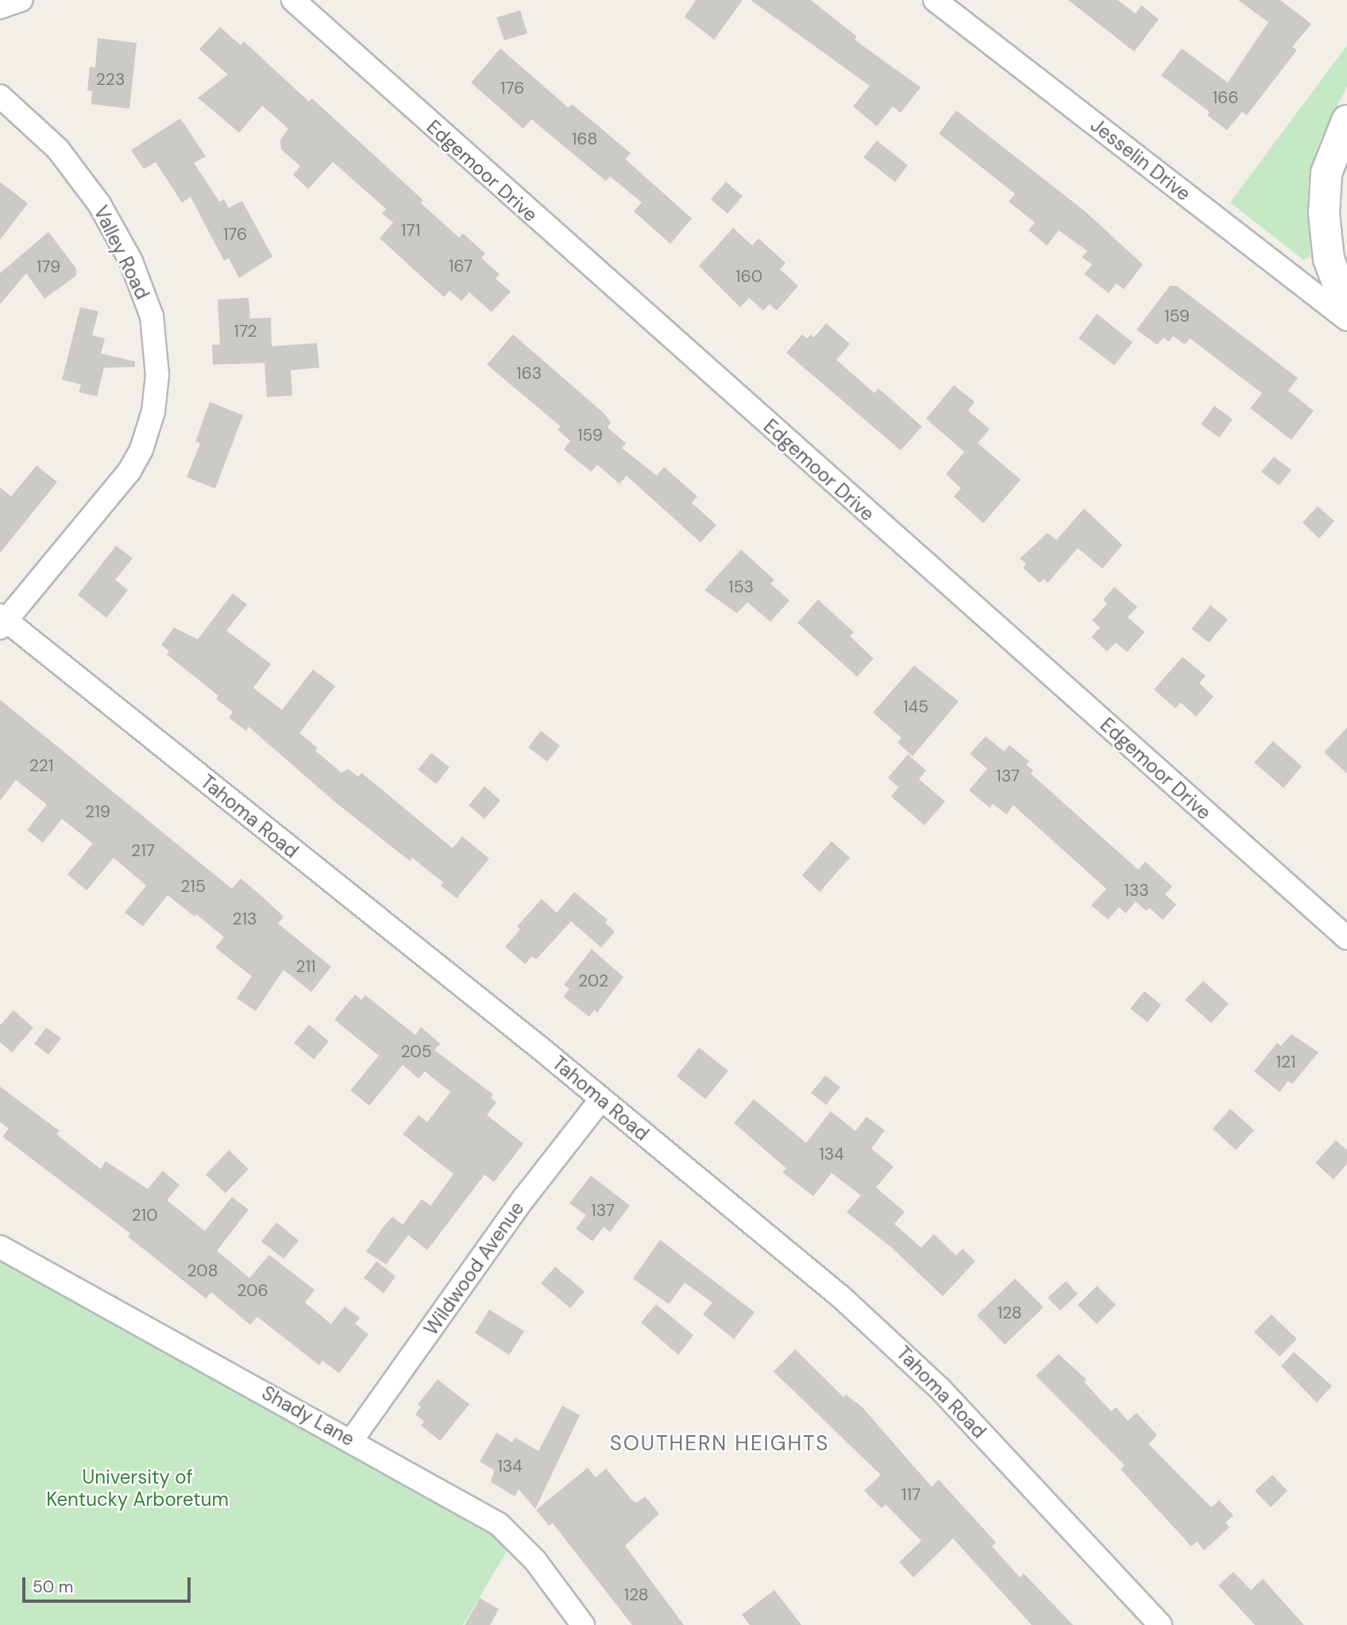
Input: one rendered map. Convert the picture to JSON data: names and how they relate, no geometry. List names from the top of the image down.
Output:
{
  "streets": {
    "street": [
      "Jesselin Drive",
      "Edgemoor Drive",
      "Valley Road",
      "Tahoma Road",
      "Wildwood Avenue",
      "Shady Lane"
    ]
  },
  "crossings": [
    ["Valley Road", "Tahoma Road"],
    ["Tahoma Road", "Wildwood Avenue"],
    ["Wildwood Avenue", "Shady Lane"]
  ],
  "districts": ["SOUTHERN HEIGHTS"],
  "parks": ["University of Kentucky Arboretum"],
  "house_numbers": [
    "223",
    "176",
    "166",
    "168",
    "171",
    "176",
    "167",
    "179",
    "160",
    "159",
    "172",
    "163",
    "159",
    "153",
    "145",
    "221",
    "137",
    "219",
    "217",
    "215",
    "133",
    "213",
    "211",
    "202",
    "205",
    "121",
    "134",
    "137",
    "210",
    "208",
    "206",
    "128",
    "134",
    "117",
    "128"
  ],
  "scale_bar": "50 m"
}
